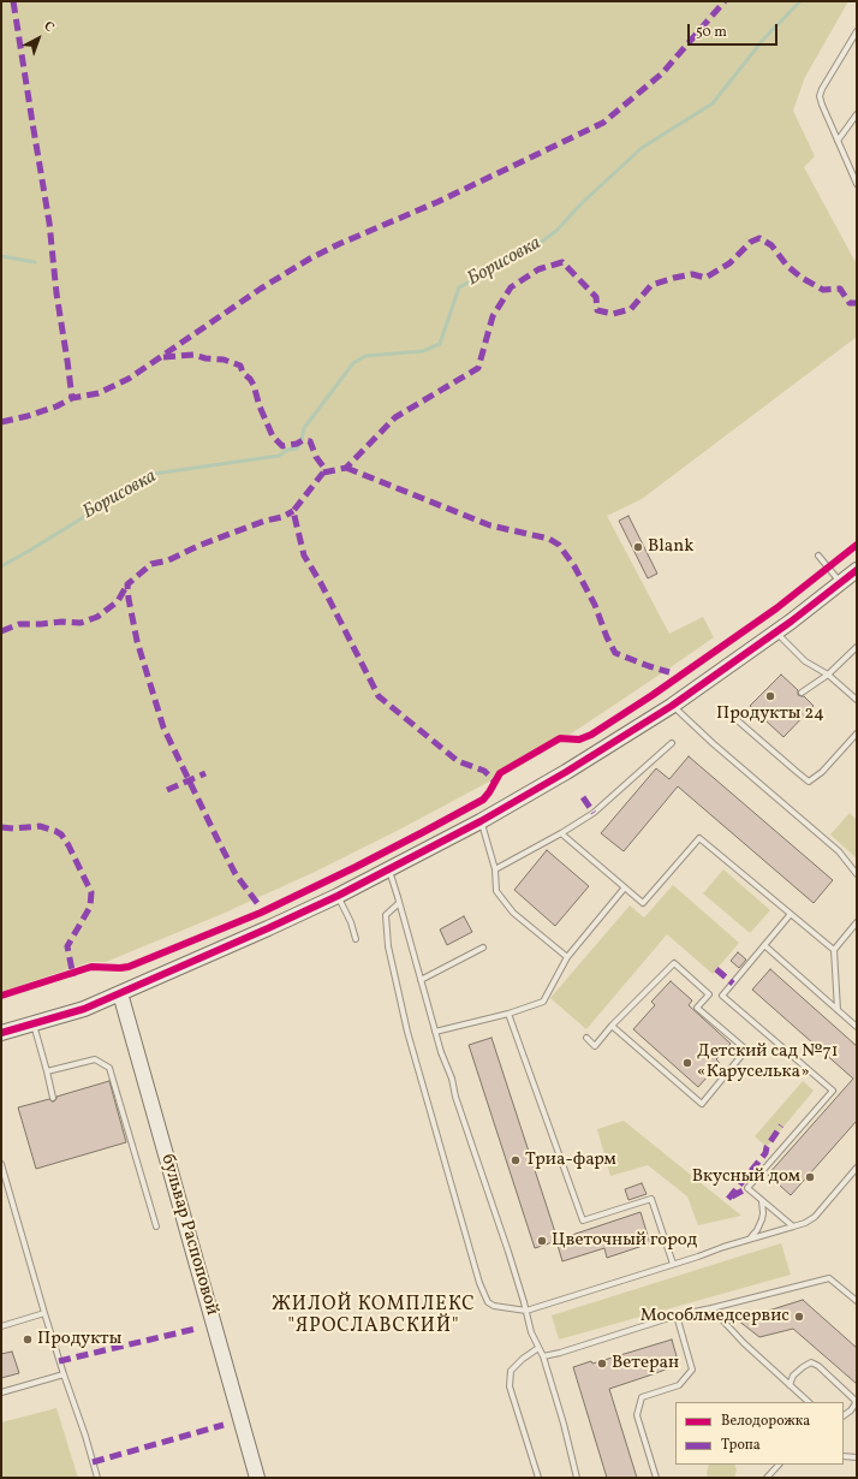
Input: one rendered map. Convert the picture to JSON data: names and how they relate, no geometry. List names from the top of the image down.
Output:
{
  "streets": {
    "street": ["бульвар Распоповой"]
  },
  "districts": ["ЖИЛОЙ КОМПЛЕКС \"ЯРОСЛАВСКИЙ\""],
  "water": ["Борисовка"],
  "places": [
    "Blank",
    "Продукты 24",
    "Детский сад №71 «Каруселька»",
    "Триа-фарм",
    "Вкусный дом",
    "Цветочный город",
    "Мособлмедсервис",
    "Продукты",
    "Ветеран"
  ],
  "legend": ["Велодорожка", "Тропа"],
  "scale_bar": "50 m",
  "north": "top right"
}
